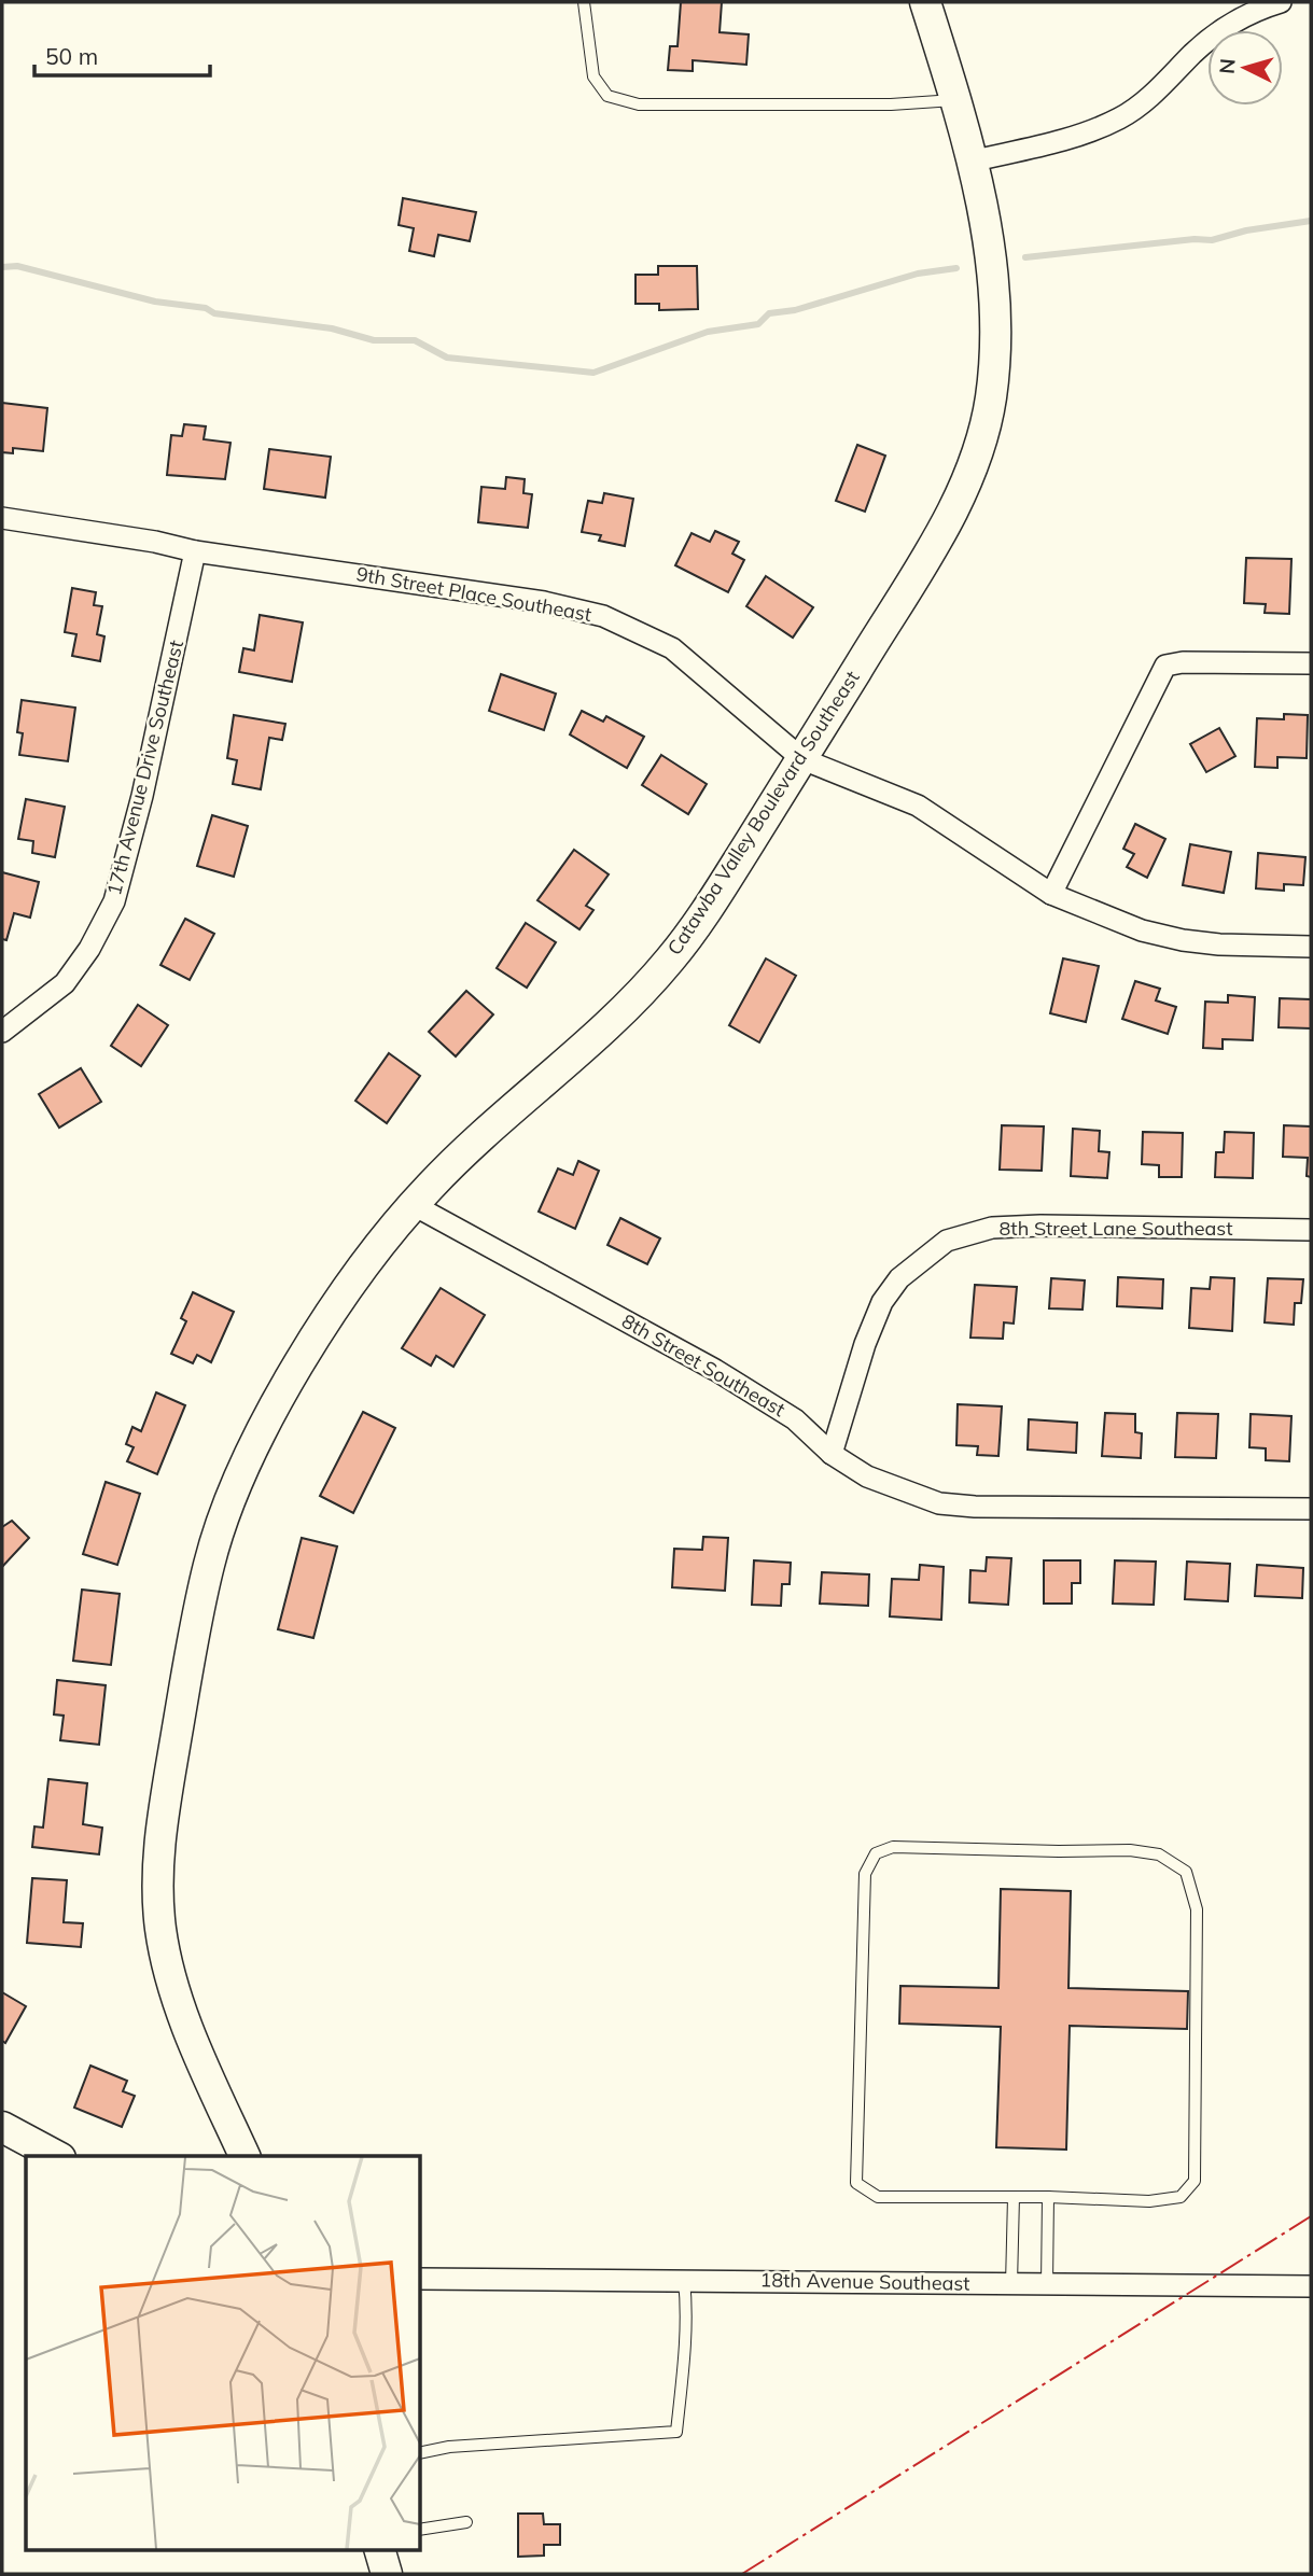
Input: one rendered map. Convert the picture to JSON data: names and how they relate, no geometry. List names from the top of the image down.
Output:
{
  "streets": {
    "street": [
      "9th Street Place Southeast",
      "17th Avenue Drive Southeast",
      "Catawba Valley Boulevard Southeast",
      "8th Street Lane Southeast",
      "8th Street Southeast",
      "18th Avenue Southeast"
    ]
  },
  "crossings": [
    ["9th Street Place Southeast", "17th Avenue Drive Southeast"],
    ["9th Street Place Southeast", "Catawba Valley Boulevard Southeast"],
    ["Catawba Valley Boulevard Southeast", "8th Street Southeast"],
    ["8th Street Lane Southeast", "8th Street Southeast"]
  ],
  "scale_bar": "50 m",
  "north": "left"
}
